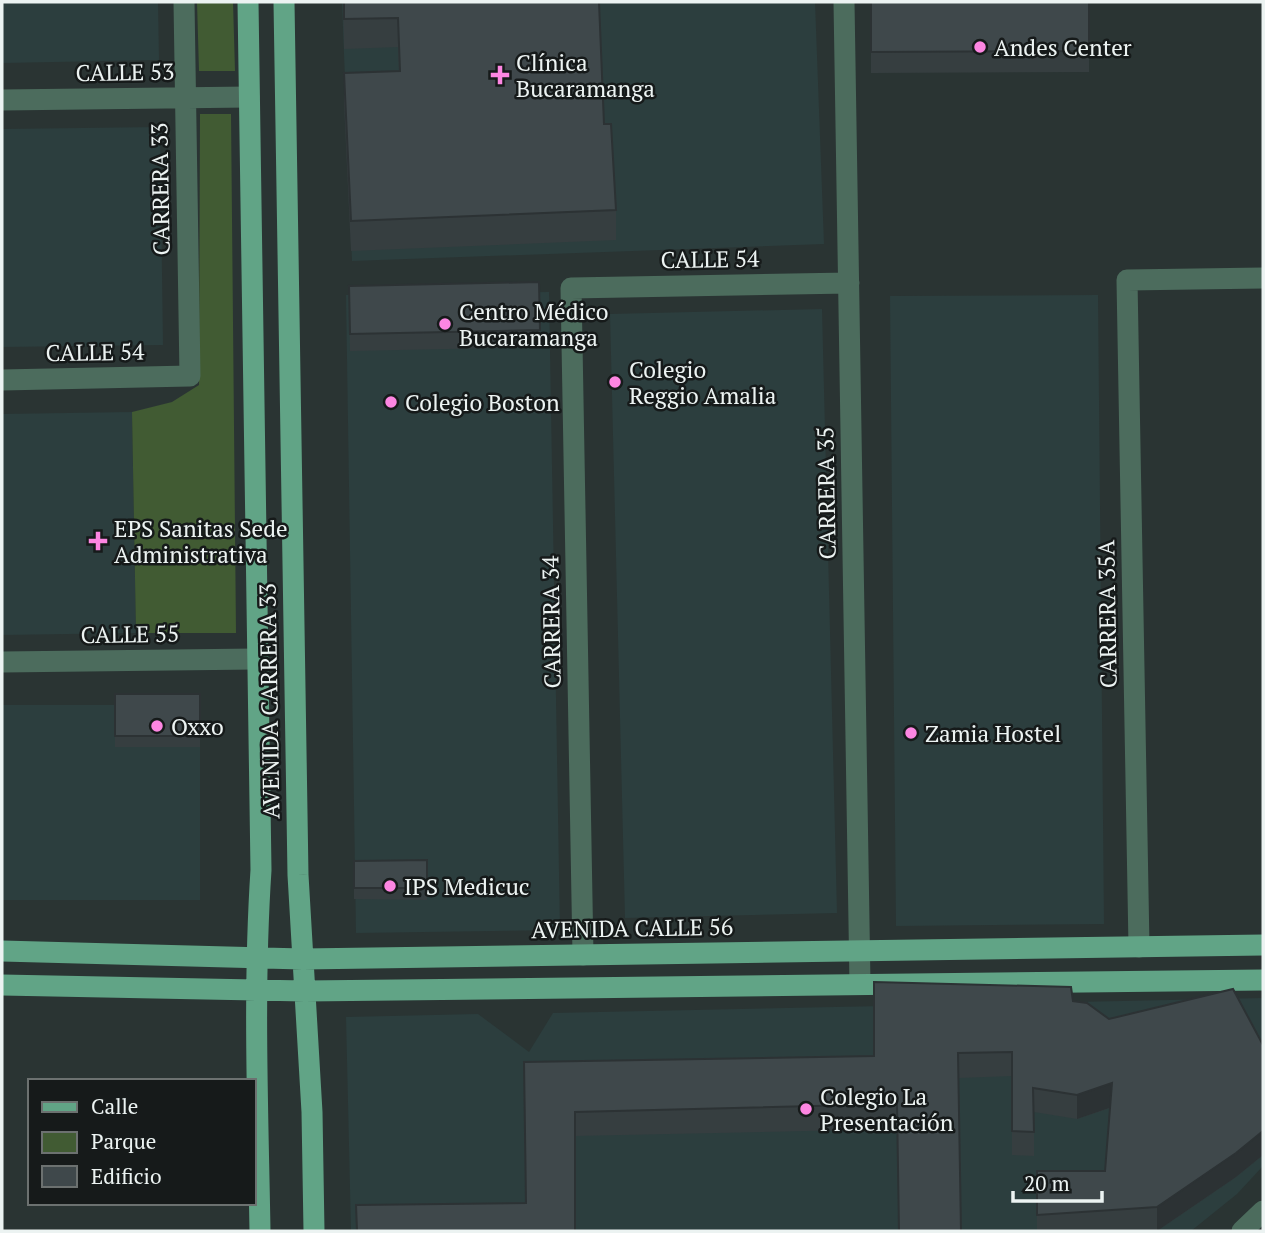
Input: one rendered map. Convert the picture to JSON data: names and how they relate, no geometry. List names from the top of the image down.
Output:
{
  "streets": {
    "main road": ["AVENIDA CARRERA 33", "AVENIDA CALLE 56"],
    "street": [
      "CALLE 53",
      "CARRERA 33",
      "CALLE 54",
      "CARRERA 35",
      "CARRERA 35A",
      "CARRERA 34",
      "CALLE 55"
    ]
  },
  "crossings": [
    ["CALLE 53", "CARRERA 33"],
    ["CALLE 53", "AVENIDA CARRERA 33"],
    ["CARRERA 33", "CALLE 54"],
    ["CALLE 54", "CARRERA 35"],
    ["CALLE 54", "CARRERA 34"],
    ["CARRERA 35", "AVENIDA CALLE 56"],
    ["CARRERA 35A", "AVENIDA CALLE 56"],
    ["CARRERA 34", "AVENIDA CALLE 56"],
    ["CALLE 55", "AVENIDA CARRERA 33"],
    ["AVENIDA CARRERA 33", "AVENIDA CALLE 56"]
  ],
  "places": {
    "other": [
      "Andes Center",
      "Centro Médico Bucaramanga",
      "Colegio Reggio Amalia",
      "Colegio Boston",
      "Oxxo",
      "Zamia Hostel",
      "IPS Medicuc",
      "Colegio La Presentación"
    ],
    "health": ["Clínica Bucaramanga", "EPS Sanitas Sede Administrativa"]
  },
  "legend": ["Calle", "Parque", "Edificio"],
  "scale_bar": "20 m"
}
